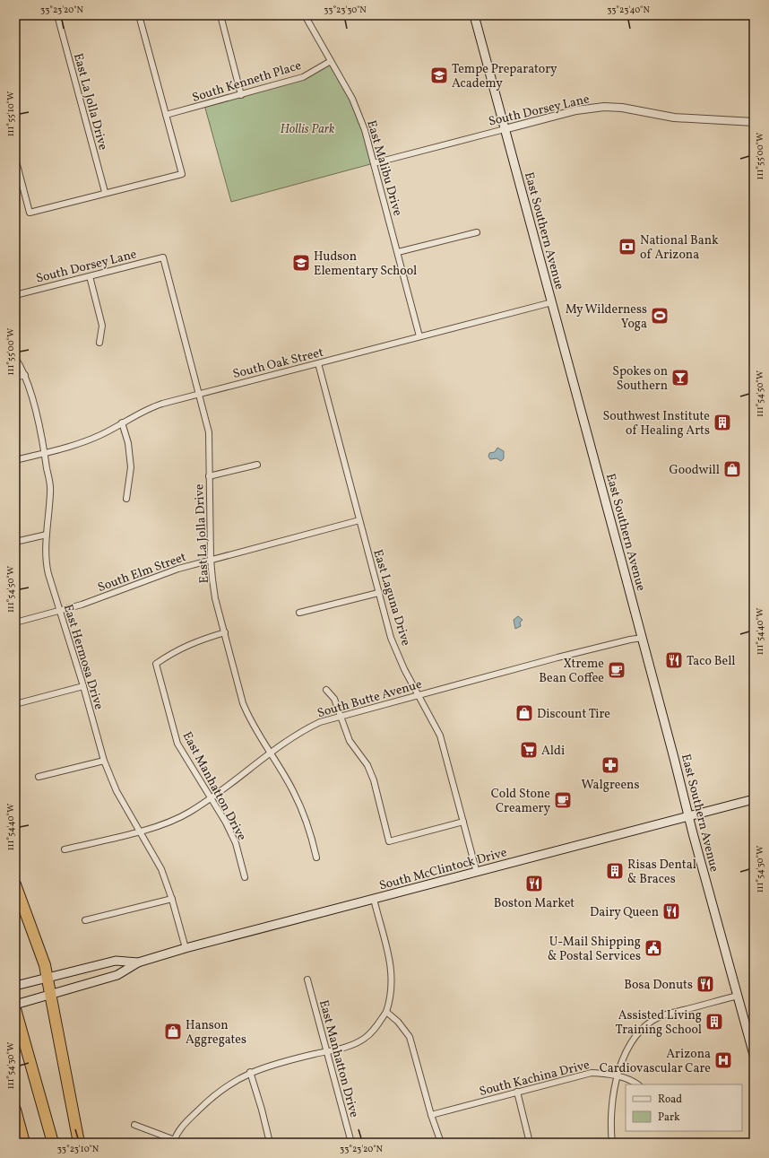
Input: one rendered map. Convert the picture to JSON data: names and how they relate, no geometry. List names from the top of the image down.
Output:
{
  "streets": {
    "main road": ["East Southern Avenue", "South McClintock Drive"],
    "street": [
      "South Kenneth Place",
      "East La Jolla Drive",
      "South Dorsey Lane",
      "East Malibu Drive",
      "South Oak Street",
      "South Elm Street",
      "East Laguna Drive",
      "East Hermosa Drive",
      "South Butte Avenue",
      "East Manhatton Drive",
      "South Kachina Drive"
    ]
  },
  "crossings": [
    ["South Kenneth Place", "East Malibu Drive"],
    ["East La Jolla Drive", "South Dorsey Lane"],
    ["East La Jolla Drive", "South Oak Street"],
    ["East La Jolla Drive", "South Elm Street"],
    ["East La Jolla Drive", "South Butte Avenue"],
    ["East La Jolla Drive", "East Manhatton Drive"],
    ["South Dorsey Lane", "East Malibu Drive"],
    ["South Dorsey Lane", "East Southern Avenue"],
    ["East Malibu Drive", "South Oak Street"],
    ["East Southern Avenue", "South Oak Street"],
    ["East Southern Avenue", "South Butte Avenue"],
    ["East Southern Avenue", "South McClintock Drive"],
    ["South Oak Street", "East Laguna Drive"],
    ["South Oak Street", "East Hermosa Drive"],
    ["South Elm Street", "East Laguna Drive"],
    ["South Elm Street", "East Hermosa Drive"],
    ["East Laguna Drive", "South Butte Avenue"],
    ["East Laguna Drive", "South McClintock Drive"],
    ["East Hermosa Drive", "South Butte Avenue"],
    ["East Hermosa Drive", "South McClintock Drive"],
    ["South Butte Avenue", "East Manhatton Drive"]
  ],
  "parks": ["Hollis Park"],
  "places": {
    "school or university": ["Tempe Preparatory Academy", "Hudson Elementary School"],
    "bank": ["National Bank of Arizona"],
    "sports": ["My Wilderness Yoga"],
    "bar": ["Spokes on Southern"],
    "building": ["Southwest Institute of Healing Arts", "Risas Dental & Braces", "Assisted Living Training School"],
    "shop": ["Goodwill", "Discount Tire", "Hanson Aggregates"],
    "restaurant": [
      "Taco Bell",
      "Boston Market",
      "Dairy Queen",
      "Bosa Donuts"
    ],
    "cafe": ["Xtreme Bean Coffee", "Cold Stone Creamery"],
    "supermarket": ["Aldi"],
    "pharmacy": ["Walgreens"],
    "public building": ["U-Mail Shipping & Postal Services"],
    "hospital": ["Arizona Cardiovascular Care"]
  },
  "legend": ["Road", "Park"],
  "coordinates": [
    "33°23'20\"N",
    "33°23'30\"N",
    "33°23'40\"N",
    "111°55'10\"W",
    "111°55'00\"W",
    "111°54'50\"W",
    "111°54'40\"W",
    "111°54'30\"W",
    "33°23'10\"N"
  ]
}
